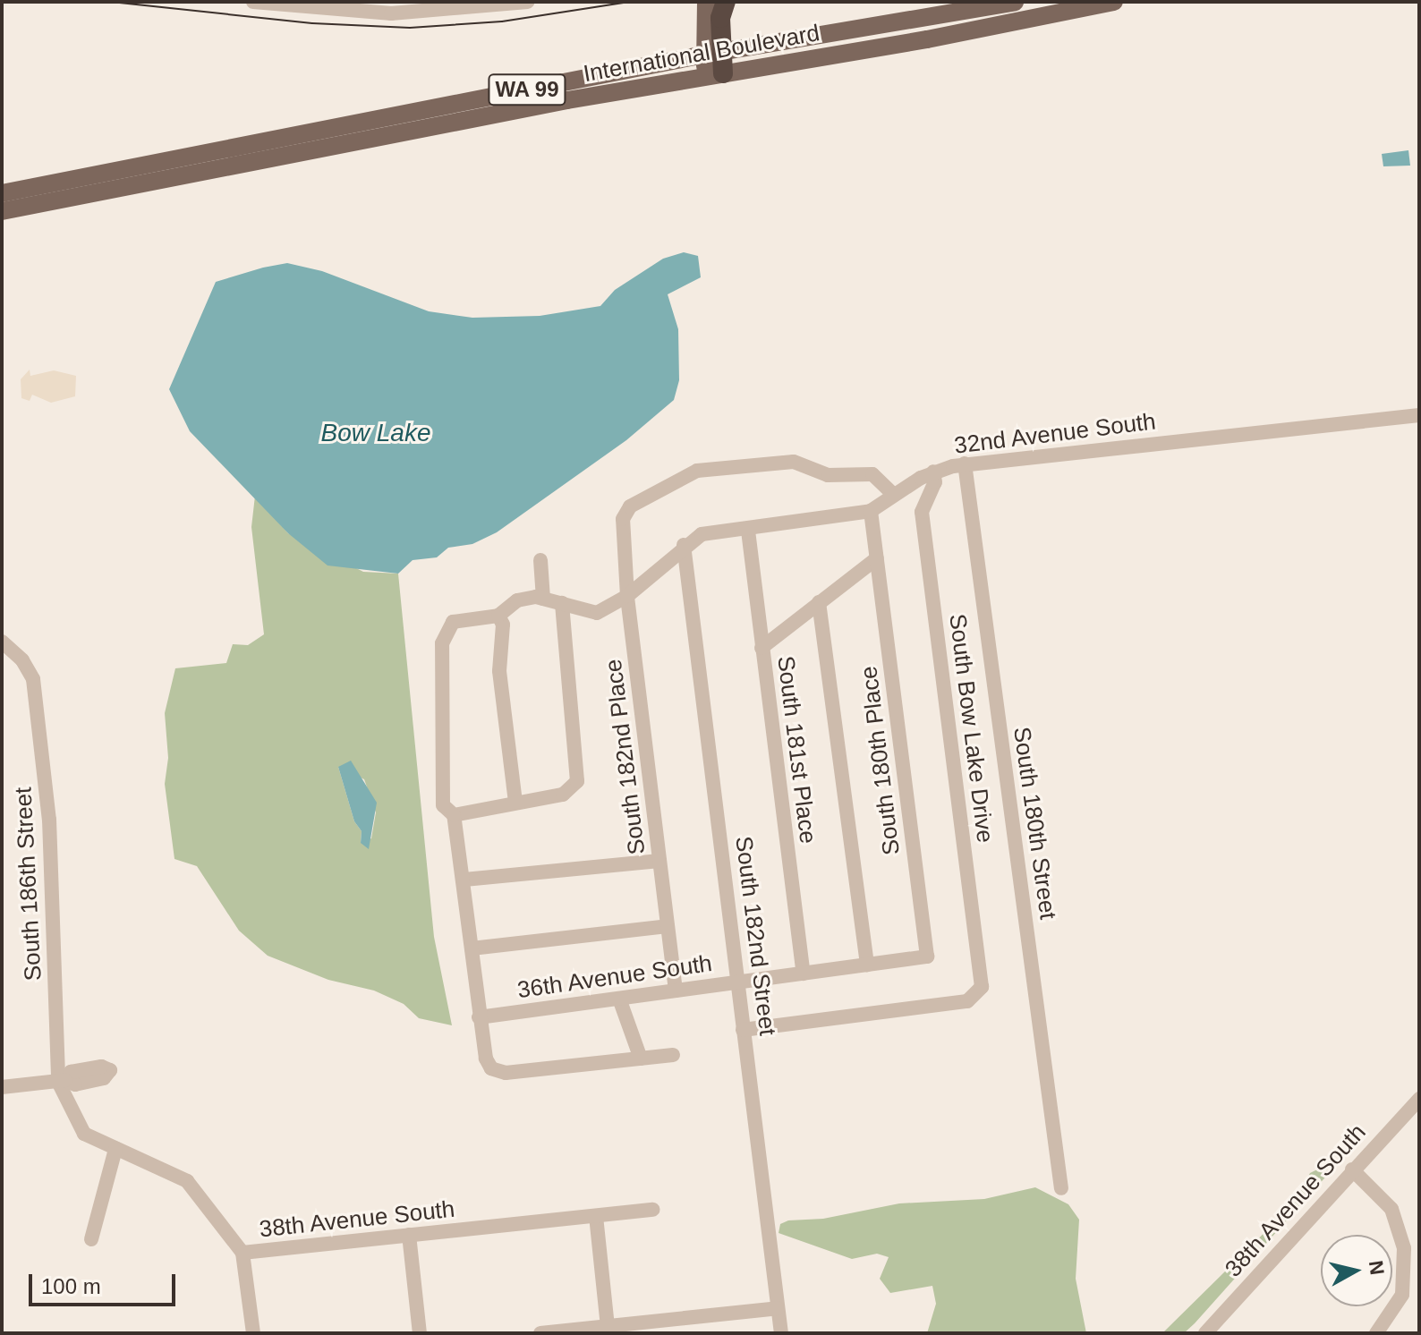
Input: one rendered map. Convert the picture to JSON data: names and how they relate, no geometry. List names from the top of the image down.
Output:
{
  "streets": {
    "main road": ["International Boulevard", "WA 99"],
    "street": [
      "32nd Avenue South",
      "South Bow Lake Drive",
      "South 181st Place",
      "South 182nd Place",
      "South 180th Place",
      "South 180th Street",
      "South 186th Street",
      "South 182nd Street",
      "36th Avenue South",
      "38th Avenue South"
    ]
  },
  "crossings": [
    ["32nd Avenue South", "South Bow Lake Drive"],
    ["32nd Avenue South", "South 181st Place"],
    ["32nd Avenue South", "South 182nd Place"],
    ["32nd Avenue South", "South 180th Place"],
    ["32nd Avenue South", "South 180th Street"],
    ["32nd Avenue South", "South 182nd Street"],
    ["South Bow Lake Drive", "South 182nd Street"],
    ["South 181st Place", "36th Avenue South"],
    ["South 182nd Place", "36th Avenue South"],
    ["South 180th Place", "36th Avenue South"],
    ["South 186th Street", "38th Avenue South"],
    ["South 182nd Street", "36th Avenue South"]
  ],
  "water": ["Bow Lake"],
  "scale_bar": "100 m",
  "north": "right"
}
